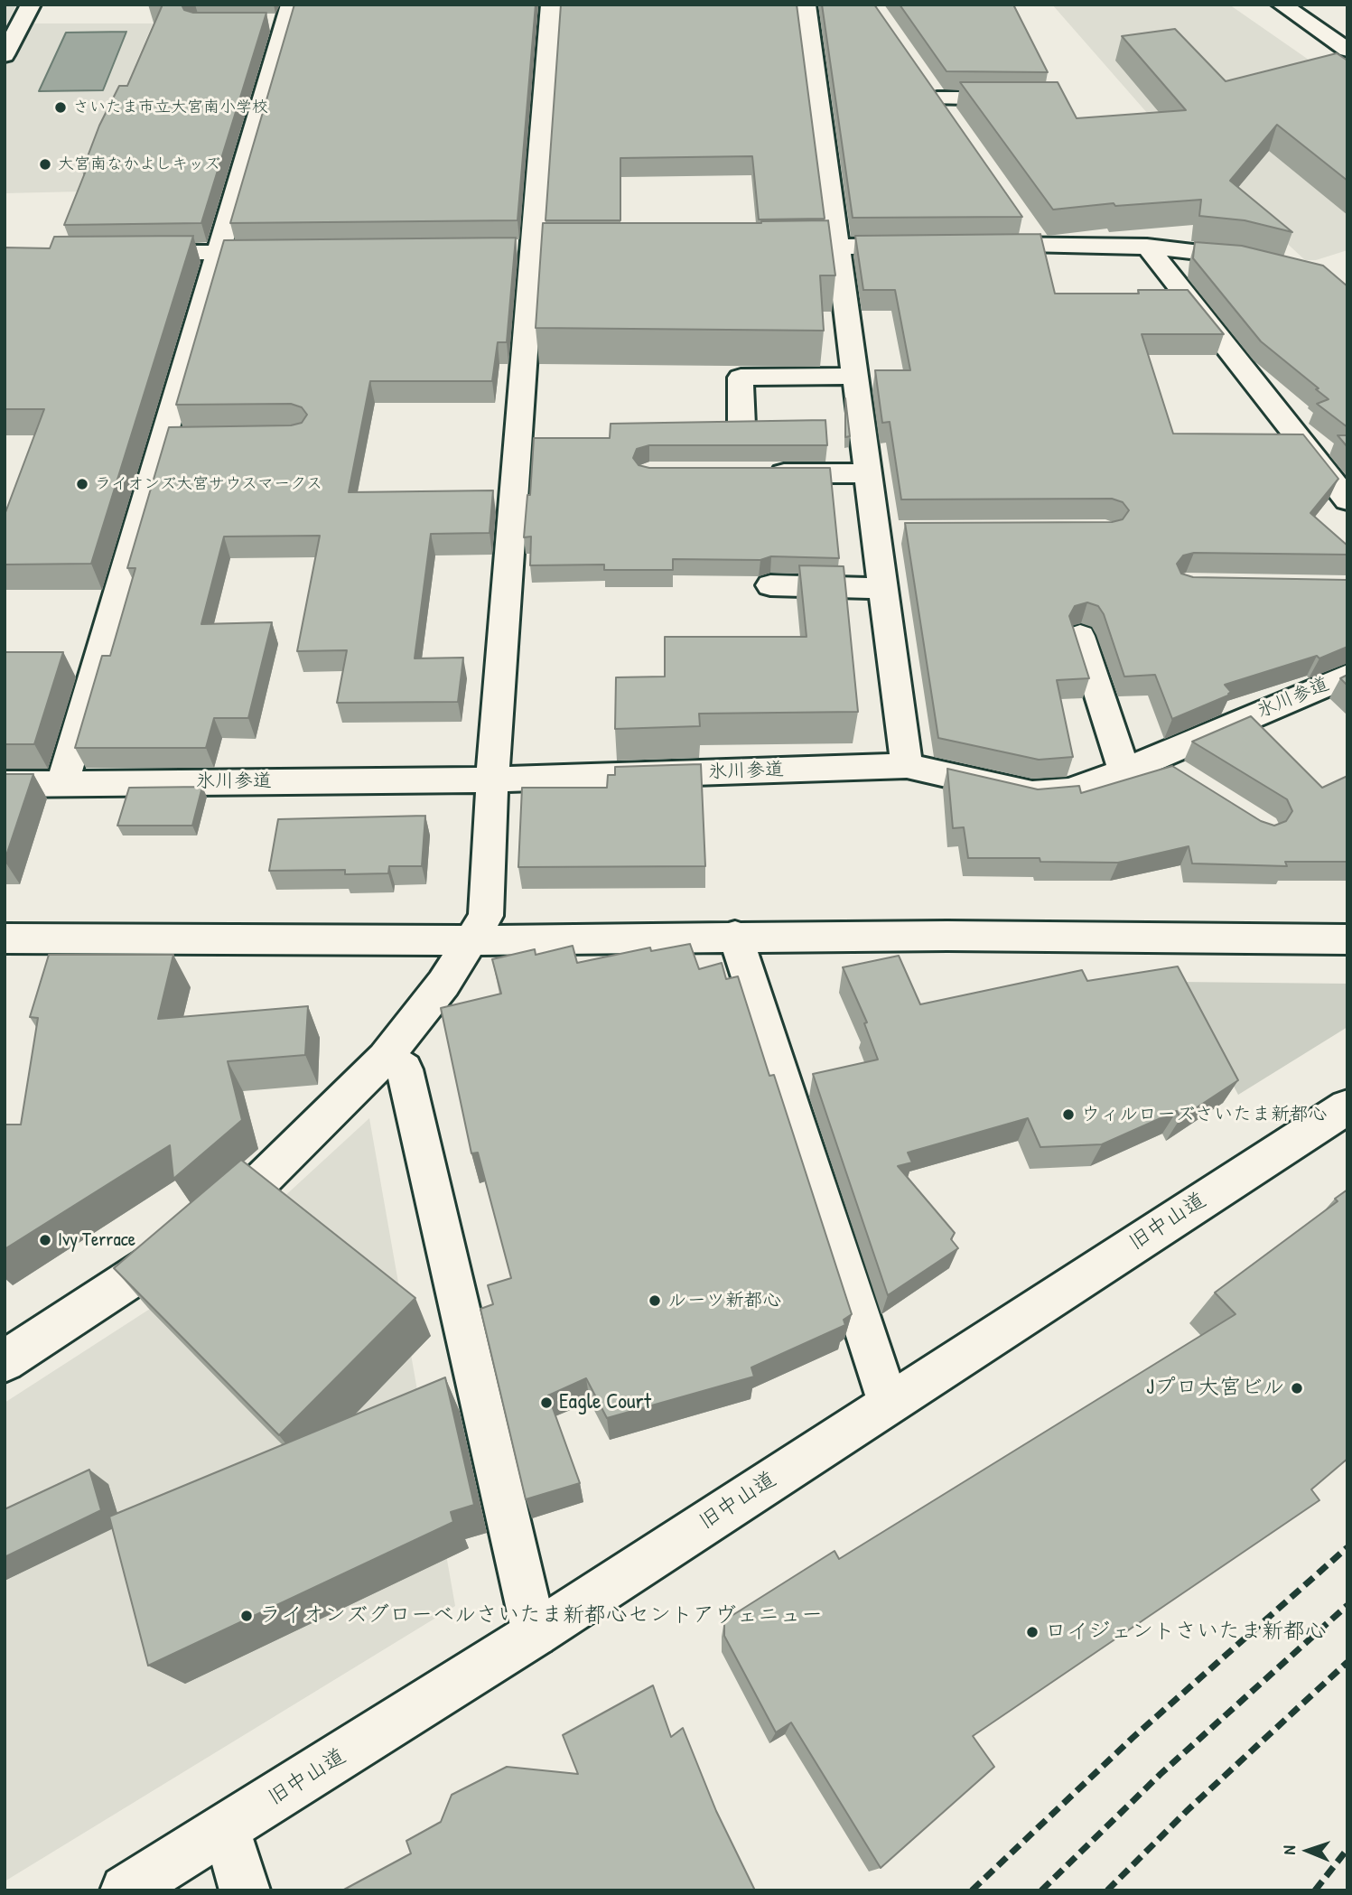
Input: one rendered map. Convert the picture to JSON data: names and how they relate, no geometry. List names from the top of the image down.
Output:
{
  "streets": {
    "street": ["氷川参道", "旧中山道"]
  },
  "places": [
    "さいたま市立大宮南小学校",
    "大宮南なかよしキッズ",
    "ライオンズ大宮サウスマークス",
    "ウィルローズさいたま新都心",
    "Ivy Terrace",
    "ルーツ新都心",
    "Jプロ大宮ビル",
    "Eagle Court",
    "ライオンズグローベルさいたま新都心セントアヴェニュー",
    "ロイジェントさいたま新都心"
  ],
  "north": "left"
}
